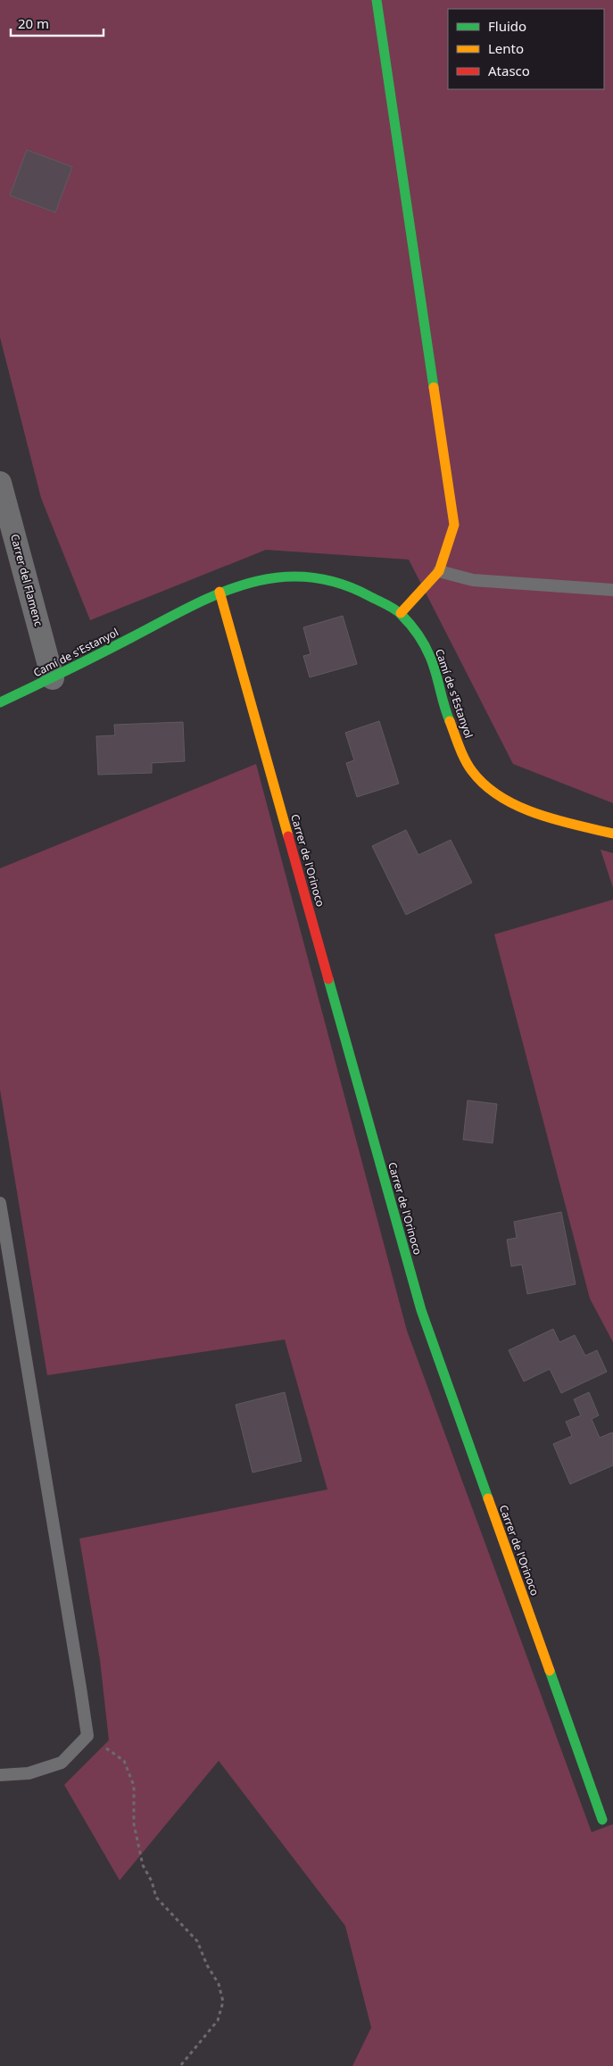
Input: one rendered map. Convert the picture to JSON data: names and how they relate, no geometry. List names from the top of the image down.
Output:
{
  "streets": {
    "street": ["Carrer del Flamenc", "Camí de s'Estanyol", "Carrer de l'Orinoco"]
  },
  "crossings": [
    ["Carrer del Flamenc", "Camí de s'Estanyol"],
    ["Camí de s'Estanyol", "Carrer de l'Orinoco"]
  ],
  "legend": ["Fluido", "Lento", "Atasco"],
  "scale_bar": "20 m"
}
